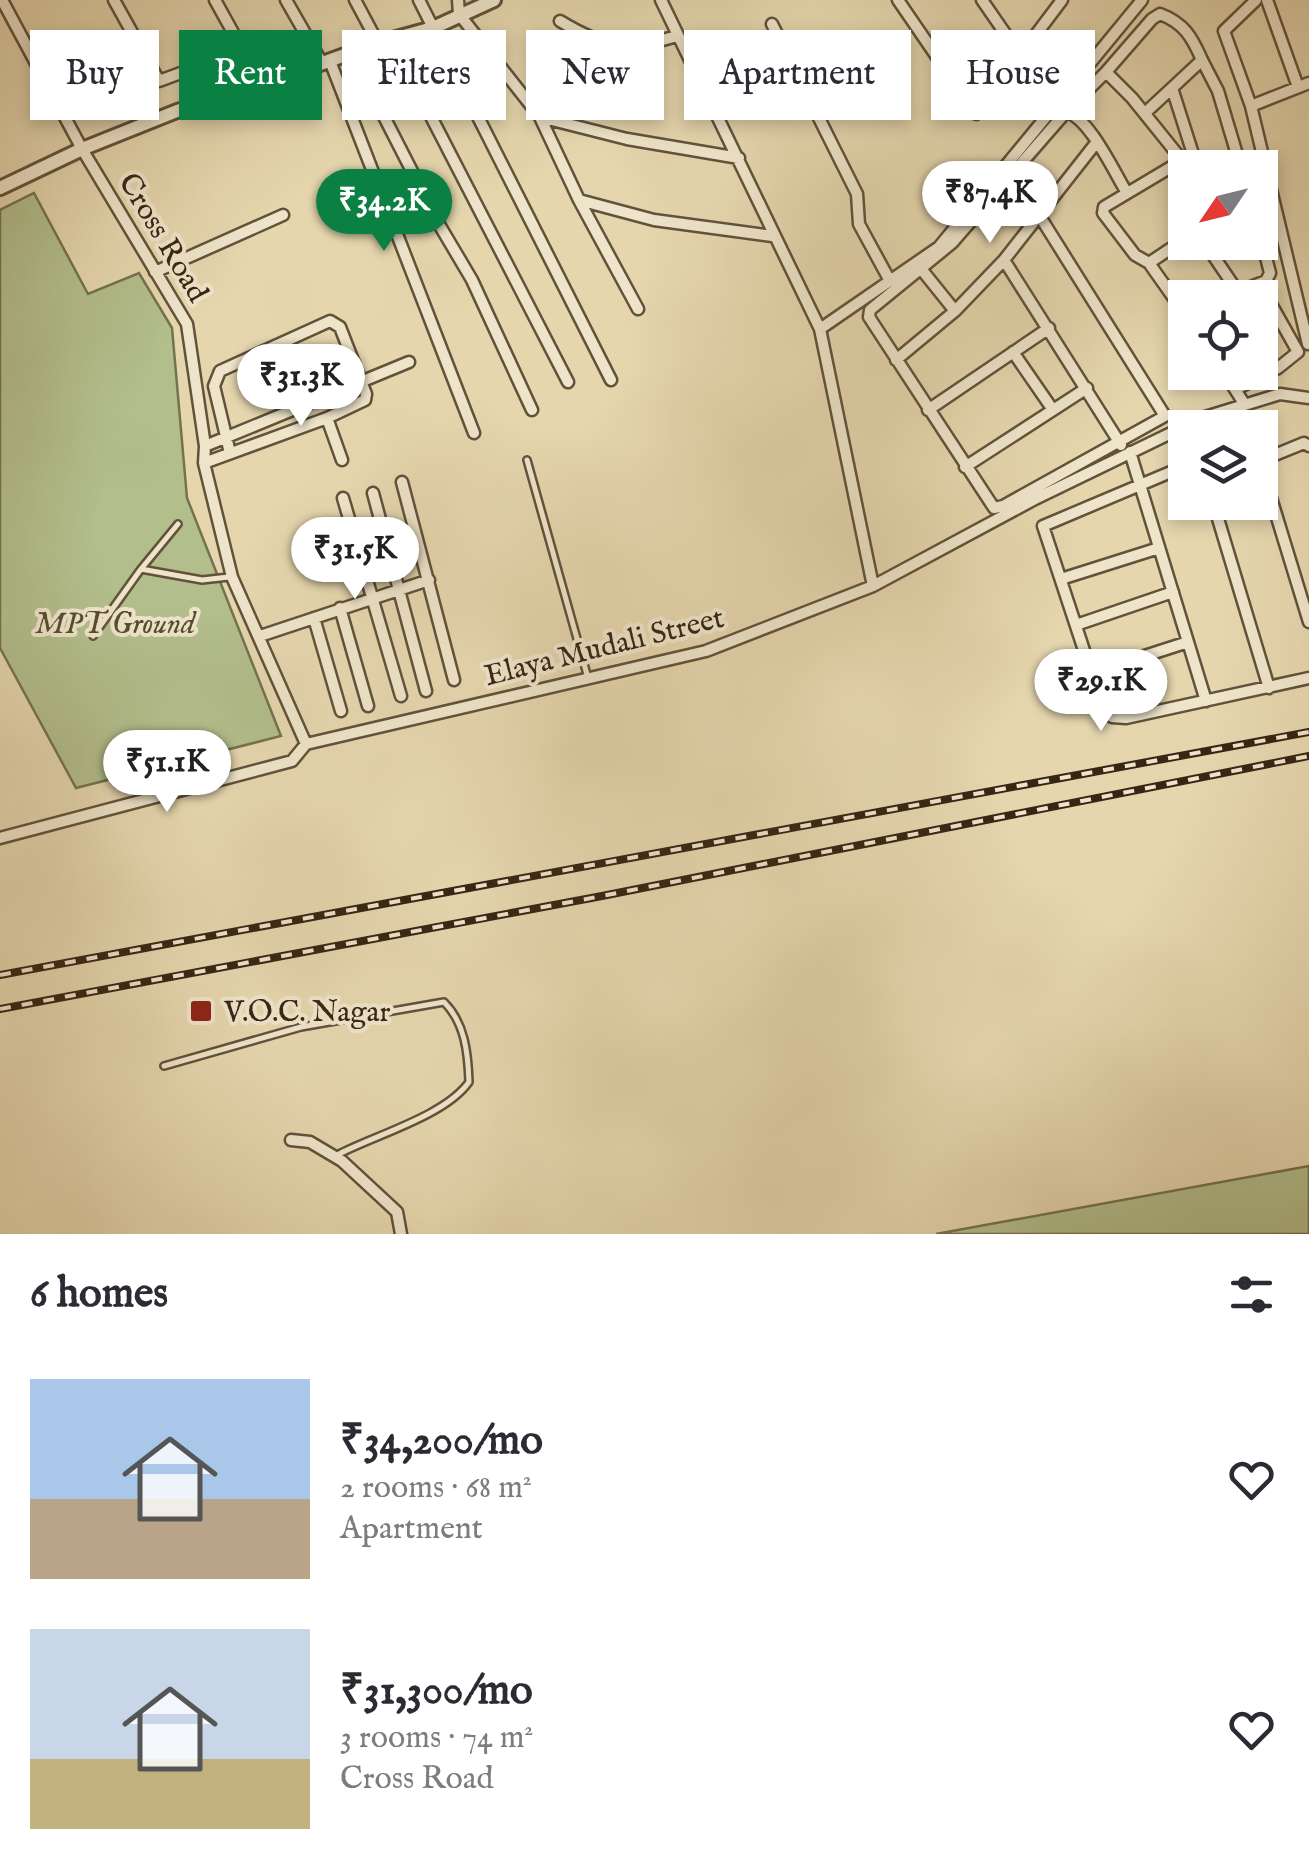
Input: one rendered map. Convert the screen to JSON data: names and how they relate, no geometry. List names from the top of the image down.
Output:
{
  "streets": {
    "street": ["Cross Road", "Elaya Mudali Street"]
  },
  "crossings": [
    ["Cross Road", "Elaya Mudali Street"]
  ],
  "parks": ["MPT Ground"],
  "places": {
    "transit": ["V.O.C. Nagar"]
  },
  "north": "bottom left",
  "page": {
    "chip": [
      "Buy",
      "Rent",
      "Filters",
      "New",
      "Apartment",
      "House"
    ],
    "price": [
      "₹87.4K",
      "₹34.2K",
      "₹31.3K",
      "₹31.5K",
      "₹29.1K",
      "₹51.1K"
    ],
    "heading": "6 homes",
    "list": [
      {
        "name": "₹34,200/mo",
        "note": "2 rooms · 68 m² · Apartment"
      },
      {
        "name": "₹31,300/mo",
        "note": "3 rooms · 74 m² · Cross Road"
      }
    ]
  }
}
